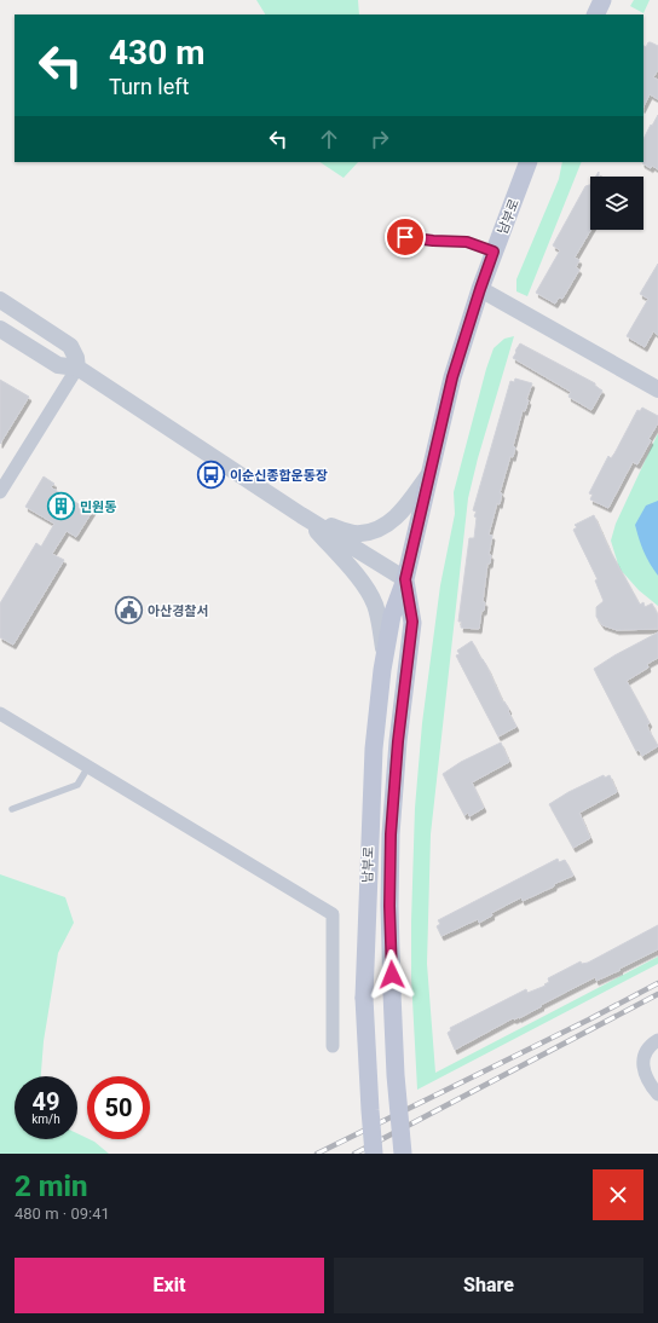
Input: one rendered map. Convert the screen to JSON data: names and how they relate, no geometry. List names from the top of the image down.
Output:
{
  "streets": {
    "main road": ["남부로"]
  },
  "places": {
    "bus stop": ["이순신종합운동장"],
    "building": ["민원동"],
    "public building": ["아산경찰서"]
  },
  "page": {
    "turn": ["430 m", "Turn left"],
    "speed": "49 km/h",
    "limit": "50",
    "heading": ["2 min", "480 m · 09:41"],
    "buttons": ["Exit", "Share"]
  }
}
